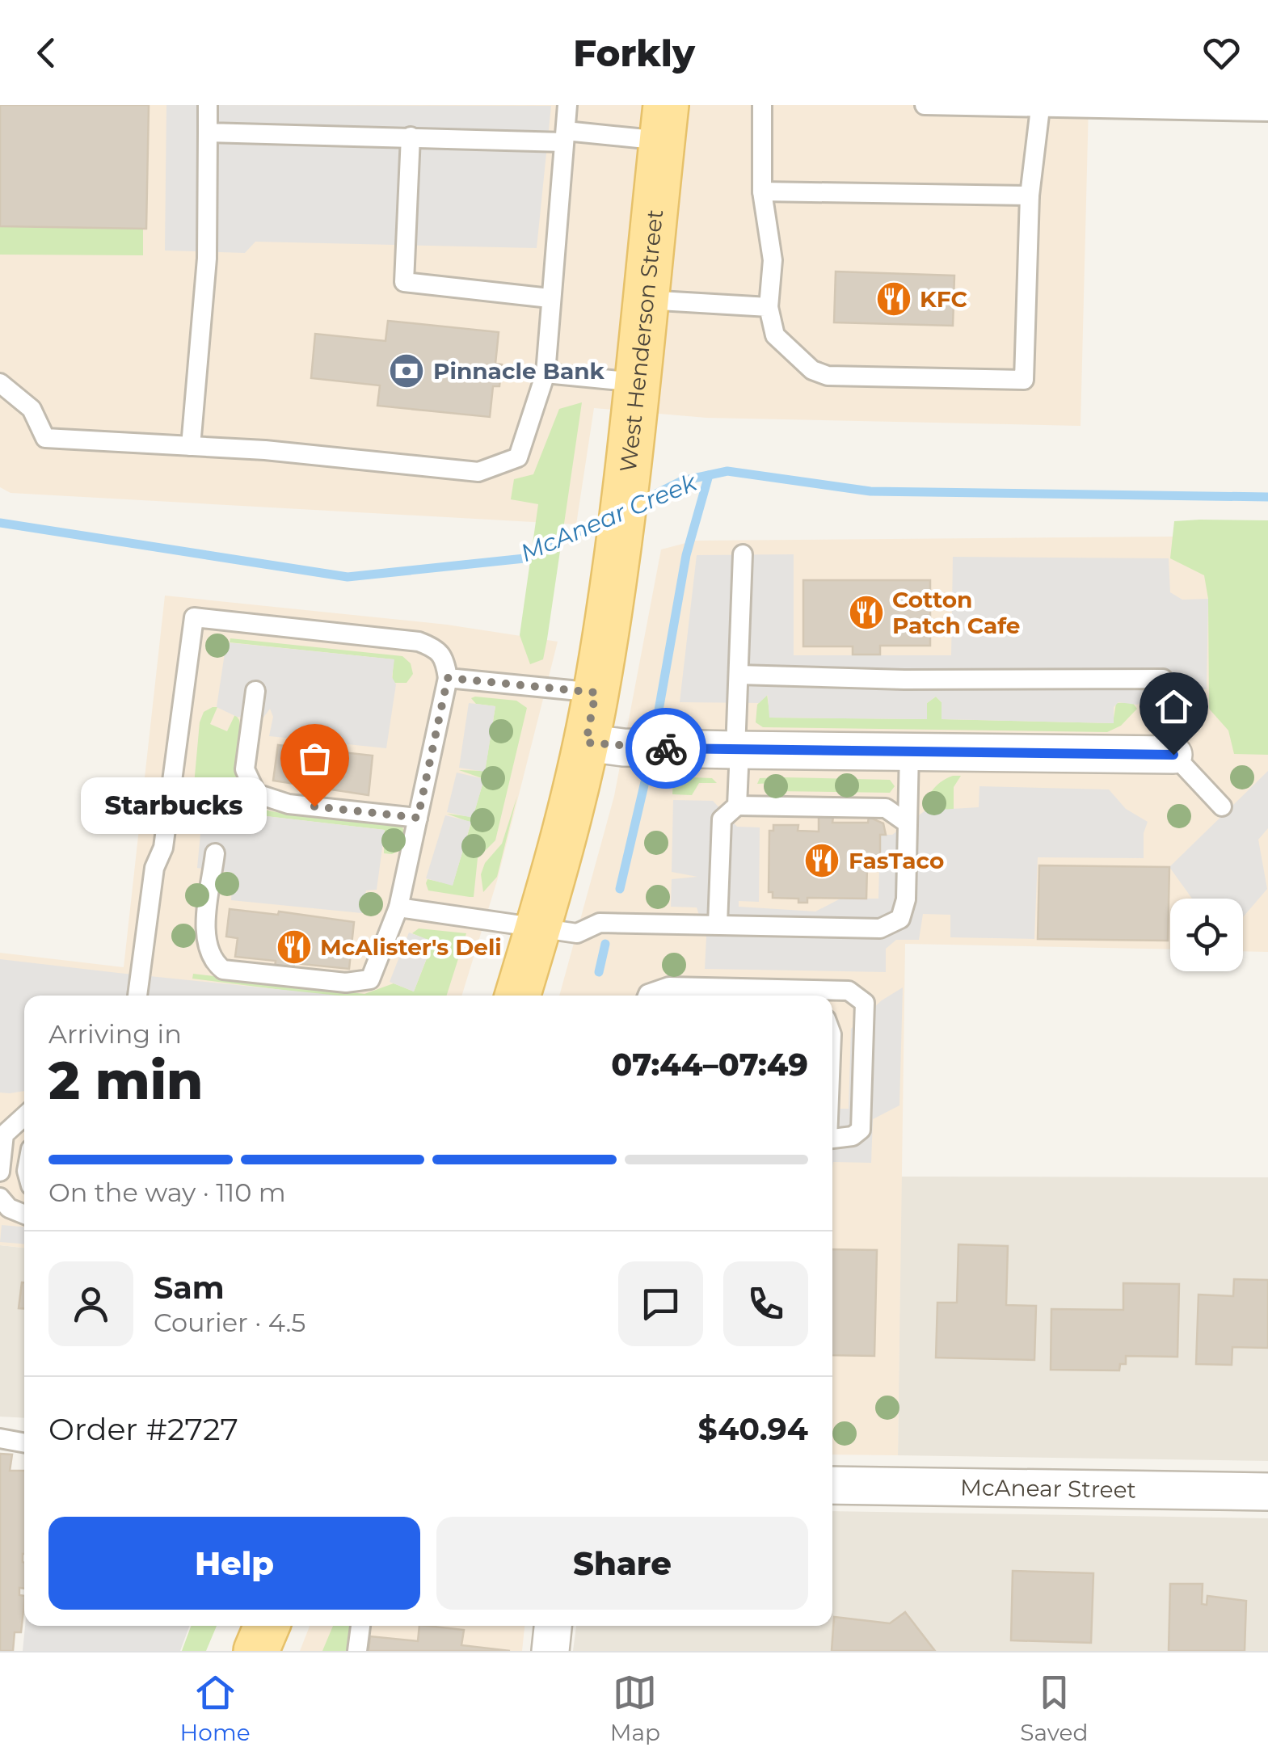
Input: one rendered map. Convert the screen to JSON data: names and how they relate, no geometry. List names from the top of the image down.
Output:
{
  "streets": {
    "main road": ["West Henderson Street"],
    "street": ["McAnear Street"]
  },
  "water": ["McAnear Creek"],
  "places": {
    "restaurant": [
      "KFC",
      "Cotton Patch Cafe",
      "FasTaco",
      "McAlister's Deli"
    ],
    "bank": ["Pinnacle Bank"],
    "other": ["Starbucks"]
  },
  "page": {
    "header": "Forkly",
    "bubble": "Starbucks",
    "heading": ["2 min", "Arriving in", "07:44–07:49"],
    "panel": [
      "Sam",
      "Courier · 4.5",
      "Order #2727",
      "$40.94"
    ],
    "bar": "On the way · 110 m",
    "buttons": ["Help", "Share"],
    "tabs": ["Home", "Map", "Saved"]
  }
}
